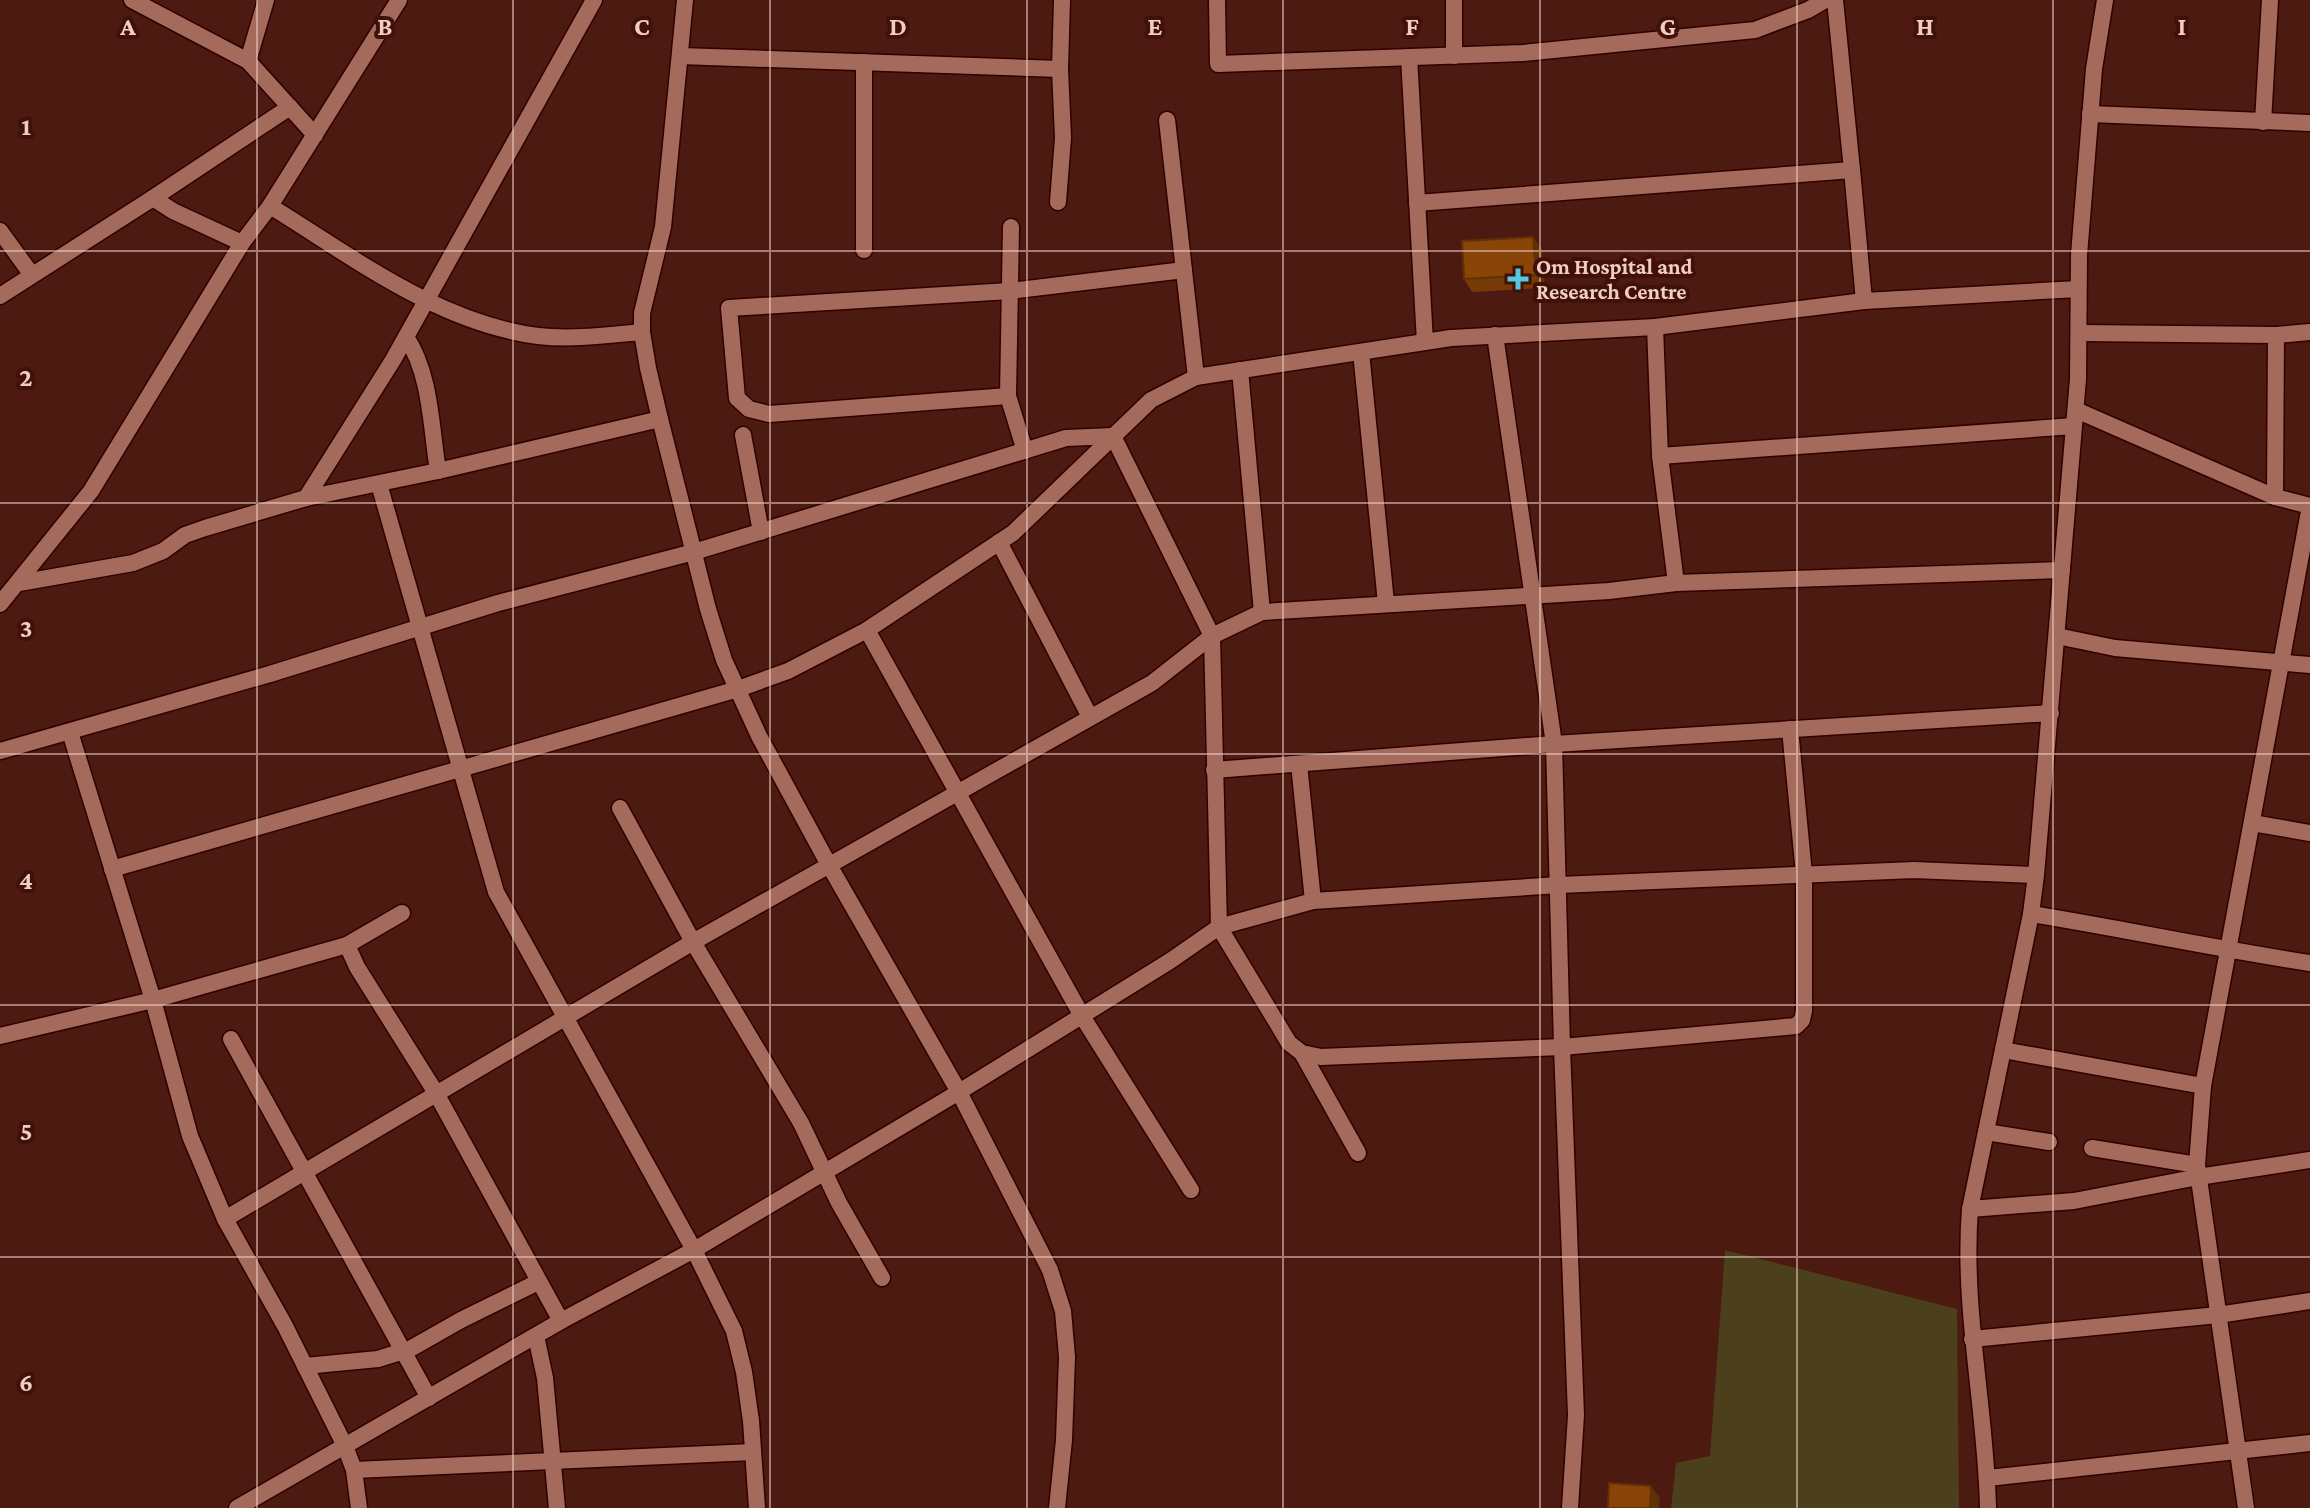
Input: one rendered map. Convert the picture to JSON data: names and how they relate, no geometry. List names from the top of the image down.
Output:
{
  "places": {
    "health": ["Om Hospital and Research Centre"]
  },
  "grid": {
    "columns": [
      "A",
      "B",
      "C",
      "D",
      "E",
      "F",
      "G",
      "H",
      "I"
    ],
    "rows": [
      "1",
      "2",
      "3",
      "4",
      "5",
      "6"
    ]
  }
}
